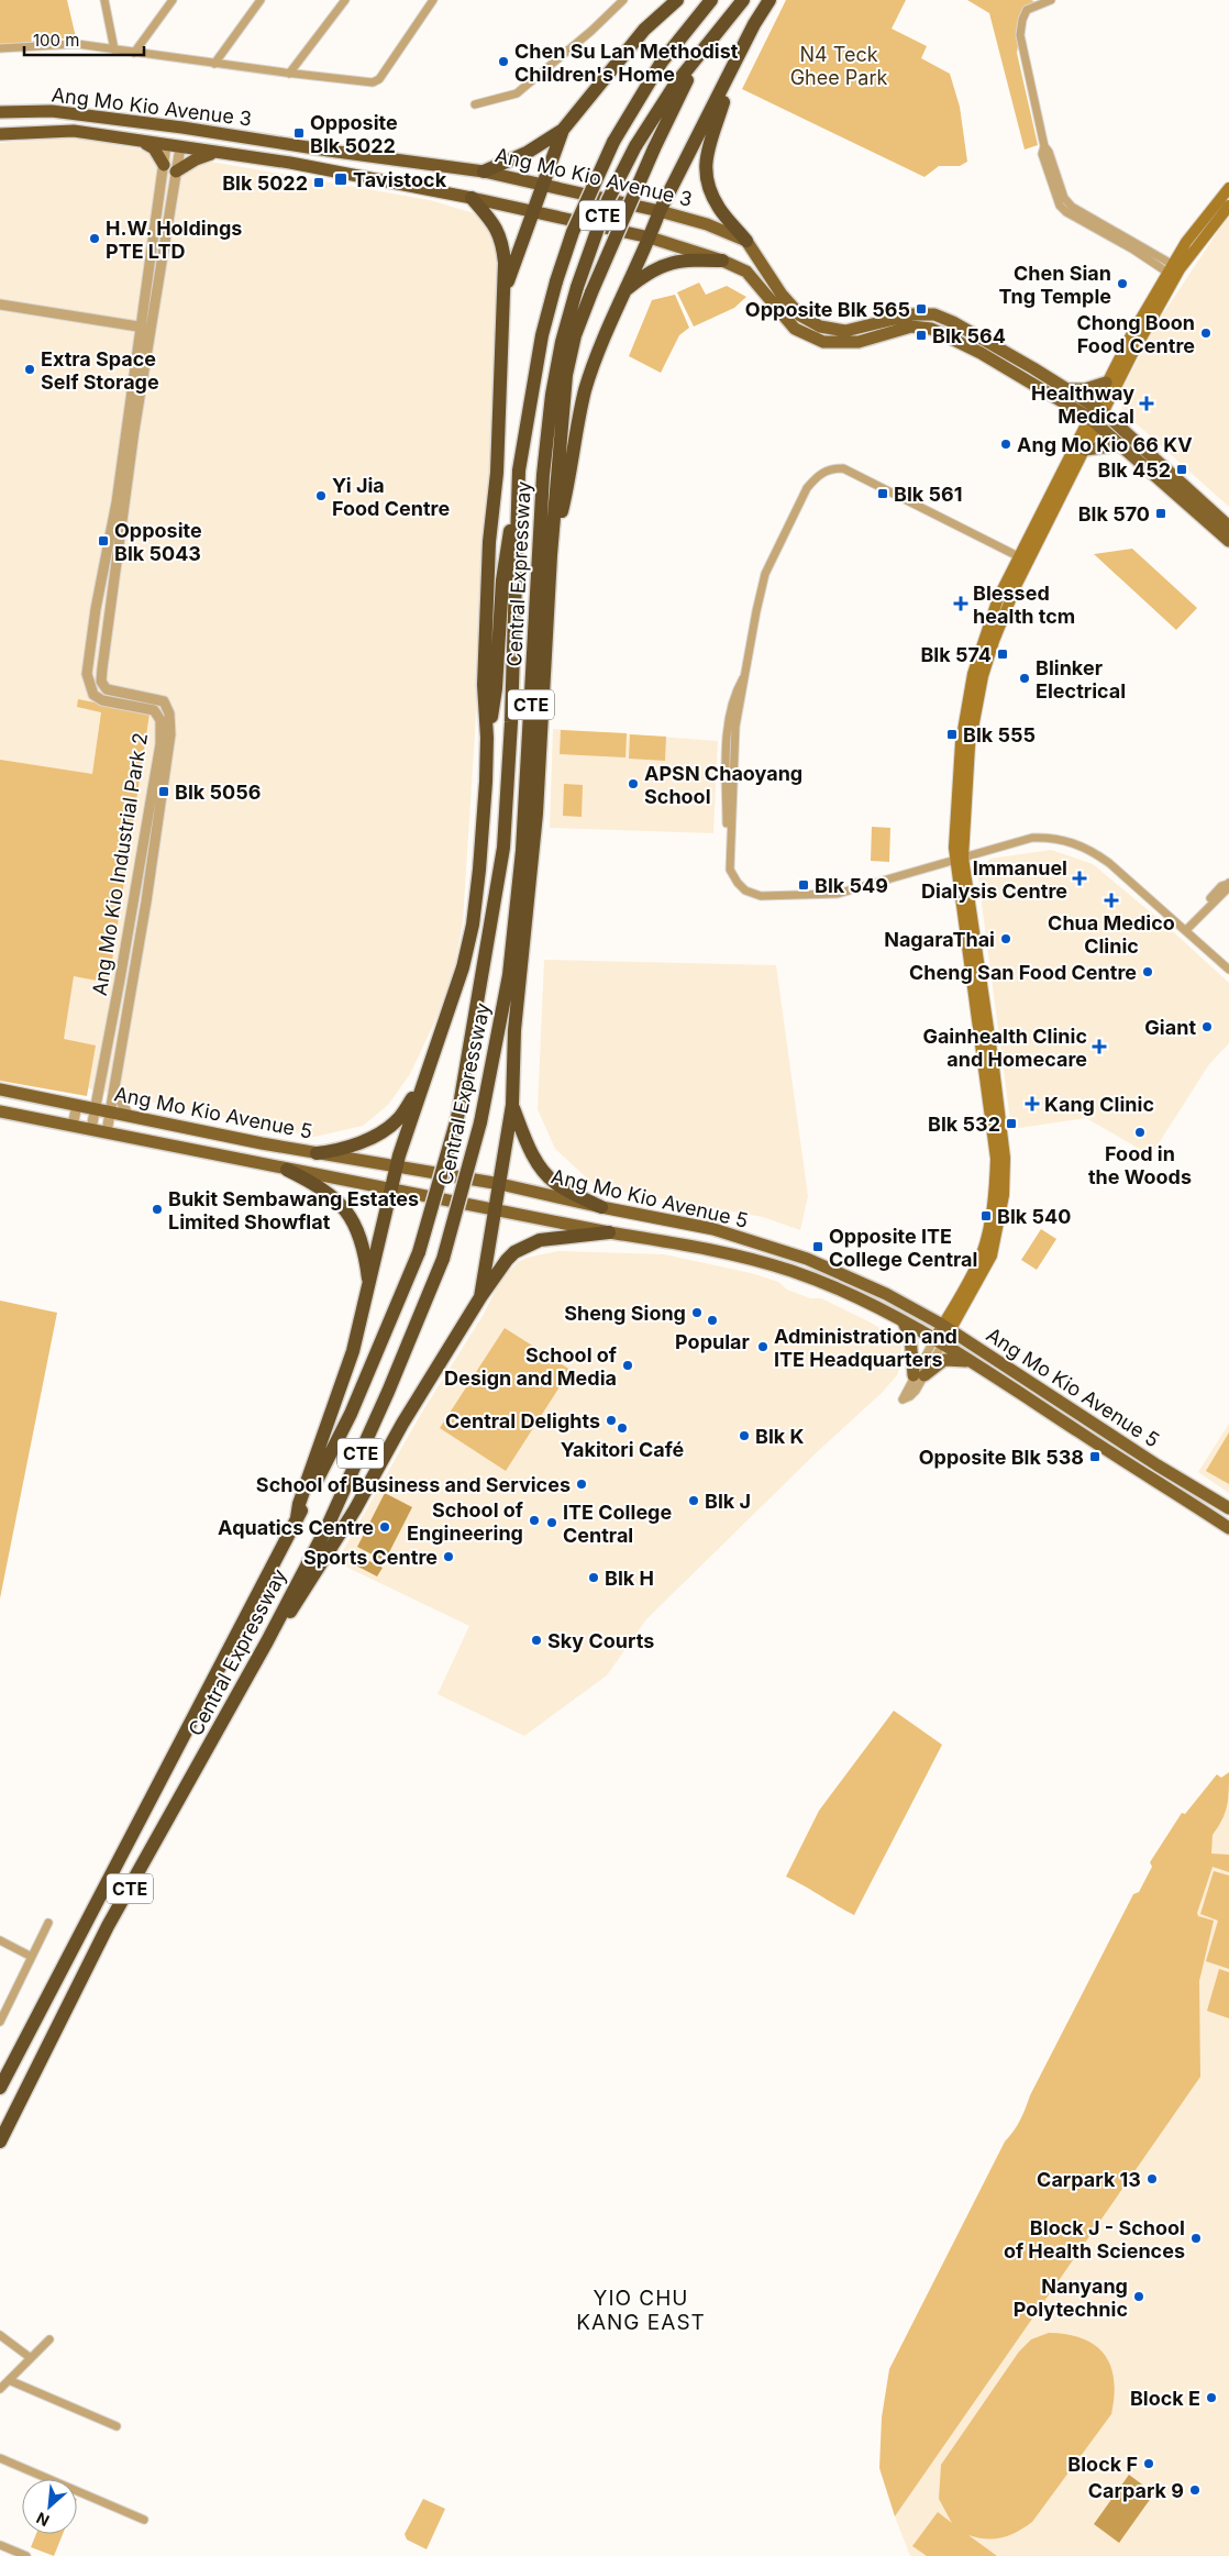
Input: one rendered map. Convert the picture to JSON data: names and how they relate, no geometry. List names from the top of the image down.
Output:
{
  "streets": {
    "highway": ["Ang Mo Kio Avenue 3", "CTE", "Central Expressway"],
    "main road": ["Ang Mo Kio Avenue 5"],
    "street": ["Ang Mo Kio Industrial Park 2"]
  },
  "crossings": [
    ["Ang Mo Kio Avenue 3", "Ang Mo Kio Industrial Park 2"],
    ["Ang Mo Kio Industrial Park 2", "Ang Mo Kio Avenue 5"]
  ],
  "districts": ["YIO CHU KANG EAST"],
  "parks": ["N4 Teck Ghee Park"],
  "places": {
    "other": [
      "Chen Su Lan Methodist Children's Home",
      "H.W. Holdings PTE LTD",
      "Chen Sian Tng Temple",
      "Chong Boon Food Centre",
      "Extra Space Self Storage",
      "Ang Mo Kio 66 KV",
      "Yi Jia Food Centre",
      "Blinker Electrical",
      "APSN Chaoyang School",
      "NagaraThai",
      "Cheng San Food Centre",
      "Giant",
      "Food in the Woods",
      "Bukit Sembawang Estates Limited Showflat",
      "Sheng Siong",
      "Popular",
      "Administration and ITE Headquarters",
      "School of Design and Media",
      "Central Delights",
      "Yakitori Café",
      "Blk K",
      "School of Business and Services",
      "Blk J",
      "School of Engineering",
      "ITE College Central",
      "Aquatics Centre",
      "Sports Centre",
      "Blk H",
      "Sky Courts",
      "Carpark 13",
      "Block J - School of Health Sciences",
      "Nanyang Polytechnic",
      "Block E",
      "Block F",
      "Carpark 9"
    ],
    "transit": [
      "Opposite Blk 5022",
      "Tavistock",
      "Blk 5022",
      "Opposite Blk 565",
      "Blk 564",
      "Blk 452",
      "Blk 561",
      "Blk 570",
      "Opposite Blk 5043",
      "Blk 574",
      "Blk 555",
      "Blk 5056",
      "Blk 549",
      "Blk 532",
      "Blk 540",
      "Opposite ITE College Central",
      "Opposite Blk 538"
    ],
    "health": [
      "Healthway Medical",
      "Blessed health tcm",
      "Immanuel Dialysis Centre",
      "Chua Medico Clinic",
      "Gainhealth Clinic and Homecare",
      "Kang Clinic"
    ]
  },
  "scale_bar": "100 m",
  "north": "bottom left"
}
